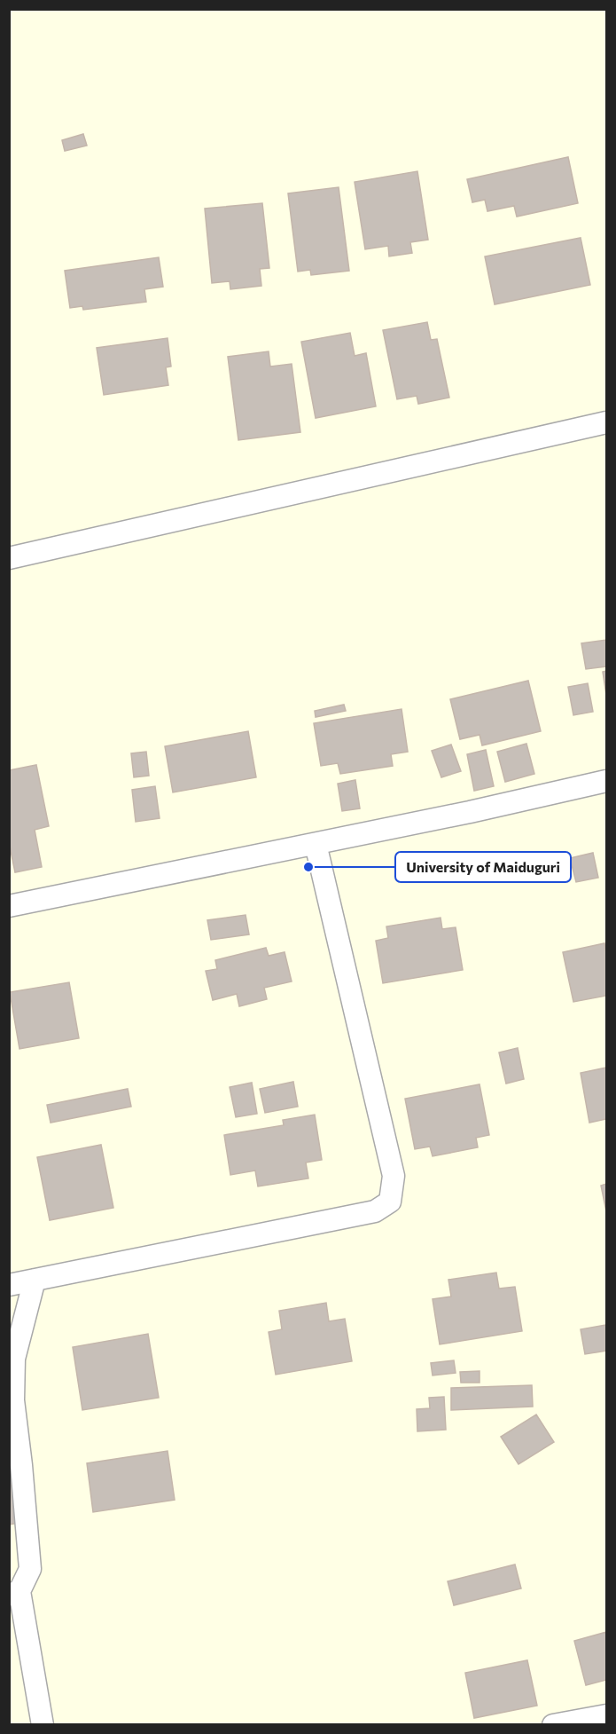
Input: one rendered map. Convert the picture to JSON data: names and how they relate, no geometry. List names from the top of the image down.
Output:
{
  "places": ["University of Maiduguri"]
}
